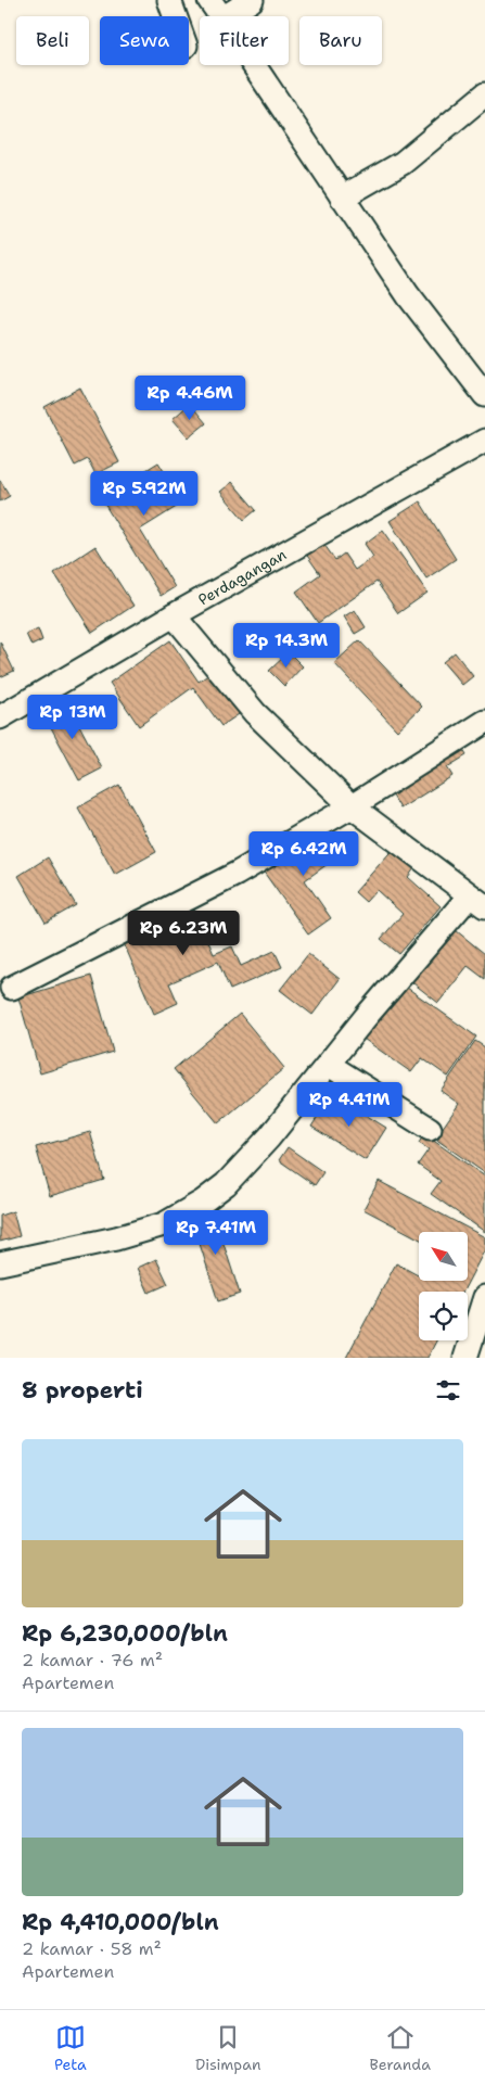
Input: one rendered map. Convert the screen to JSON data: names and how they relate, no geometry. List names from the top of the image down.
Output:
{
  "streets": {
    "street": ["Perdagangan"]
  },
  "north": "top left",
  "page": {
    "chip": [
      "Beli",
      "Sewa",
      "Filter",
      "Baru"
    ],
    "price": [
      "Rp 4.46M",
      "Rp 5.92M",
      "Rp 14.3M",
      "Rp 13M",
      "Rp 6.42M",
      "Rp 6.23M",
      "Rp 4.41M",
      "Rp 7.41M"
    ],
    "heading": "8 properti",
    "list": [
      {
        "name": "Rp 6,230,000/bln",
        "note": "2 kamar · 76 m² · Apartemen"
      },
      {
        "name": "Rp 4,410,000/bln",
        "note": "2 kamar · 58 m² · Apartemen"
      }
    ],
    "tabs": ["Peta", "Disimpan", "Beranda"]
  }
}
